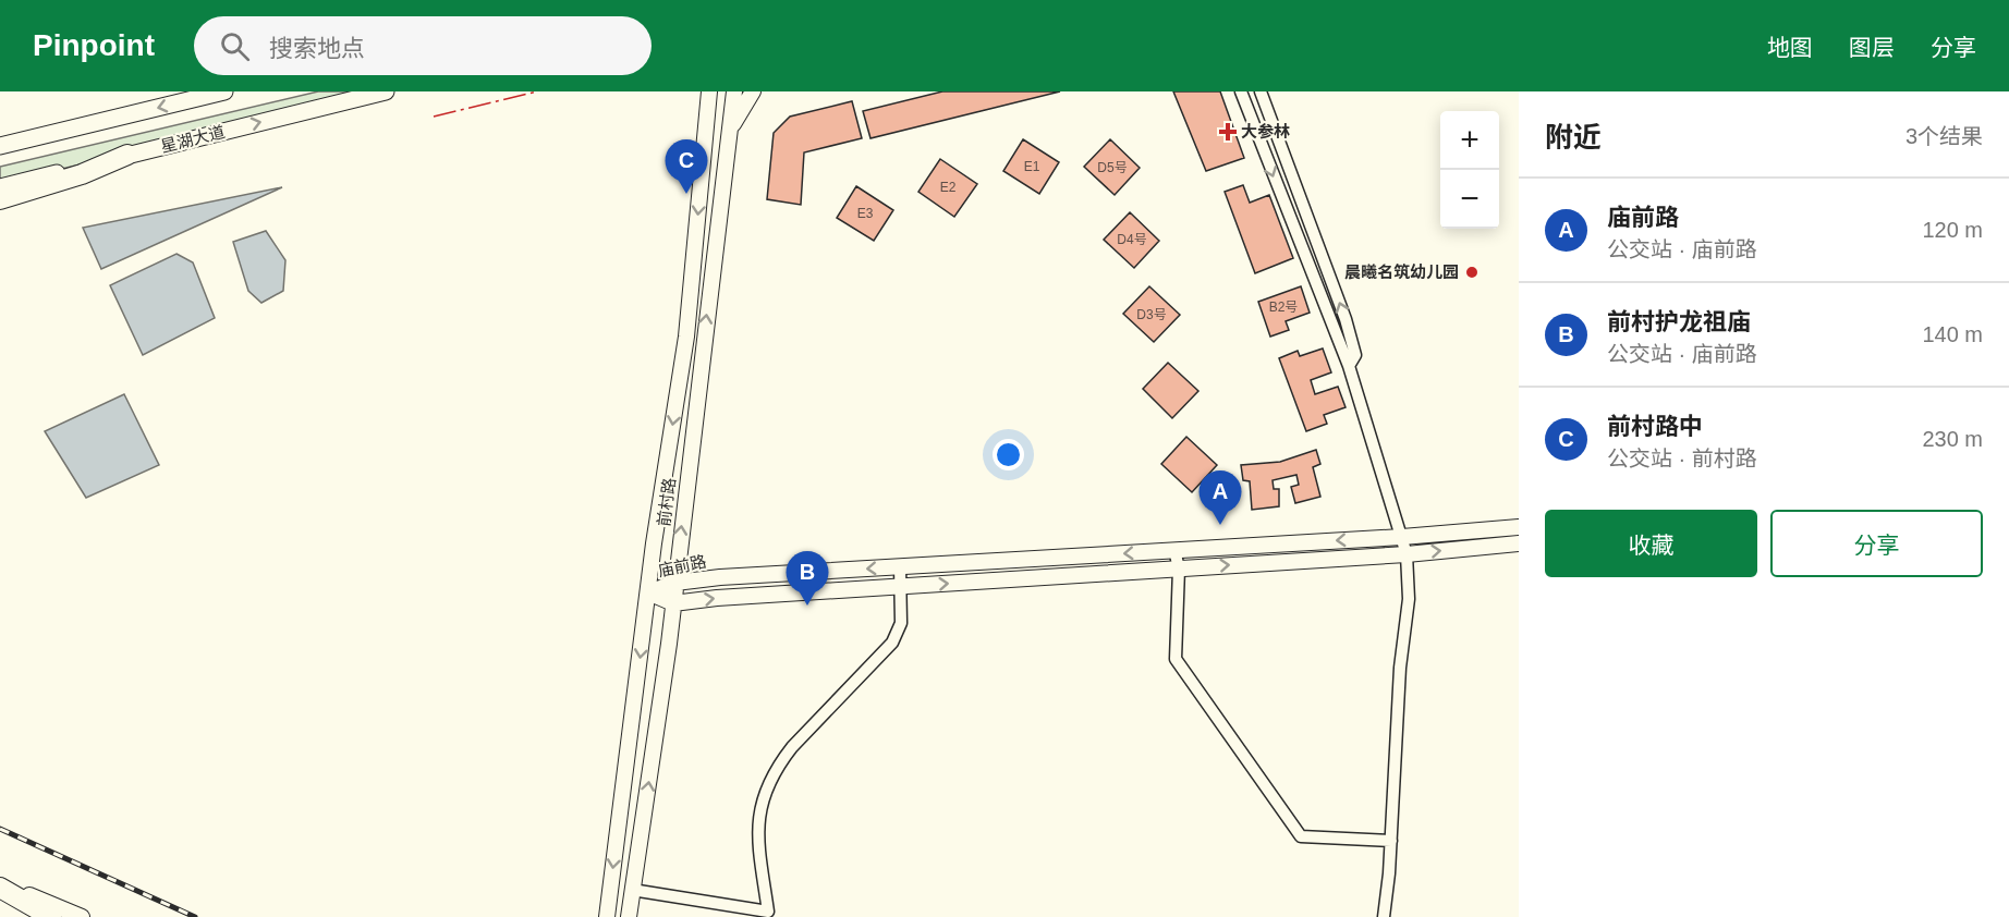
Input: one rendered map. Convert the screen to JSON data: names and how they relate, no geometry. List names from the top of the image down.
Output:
{
  "streets": {
    "main road": ["星湖大道"],
    "street": ["前村路", "庙前路"]
  },
  "crossings": [
    ["前村路", "庙前路"]
  ],
  "places": {
    "health": ["大参林"],
    "other": ["晨曦名筑幼儿园"]
  },
  "house_numbers": [
    "E1",
    "D5号",
    "E2",
    "E3",
    "D4号",
    "B2号",
    "D3号"
  ],
  "page": {
    "header": "Pinpoint",
    "search": "搜索地点",
    "nav": ["地图", "图层", "分享"],
    "heading": ["附近", "3个结果"],
    "map_buttons": ["+", "−"],
    "pins": ["C", "A", "B"],
    "list": [
      {
        "mark": "A",
        "name": "庙前路",
        "note": "公交站 · 庙前路",
        "value": "120 m"
      },
      {
        "mark": "B",
        "name": "前村护龙祖庙",
        "note": "公交站 · 庙前路",
        "value": "140 m"
      },
      {
        "mark": "C",
        "name": "前村路中",
        "note": "公交站 · 前村路",
        "value": "230 m"
      }
    ],
    "buttons": ["收藏", "分享"]
  }
}
